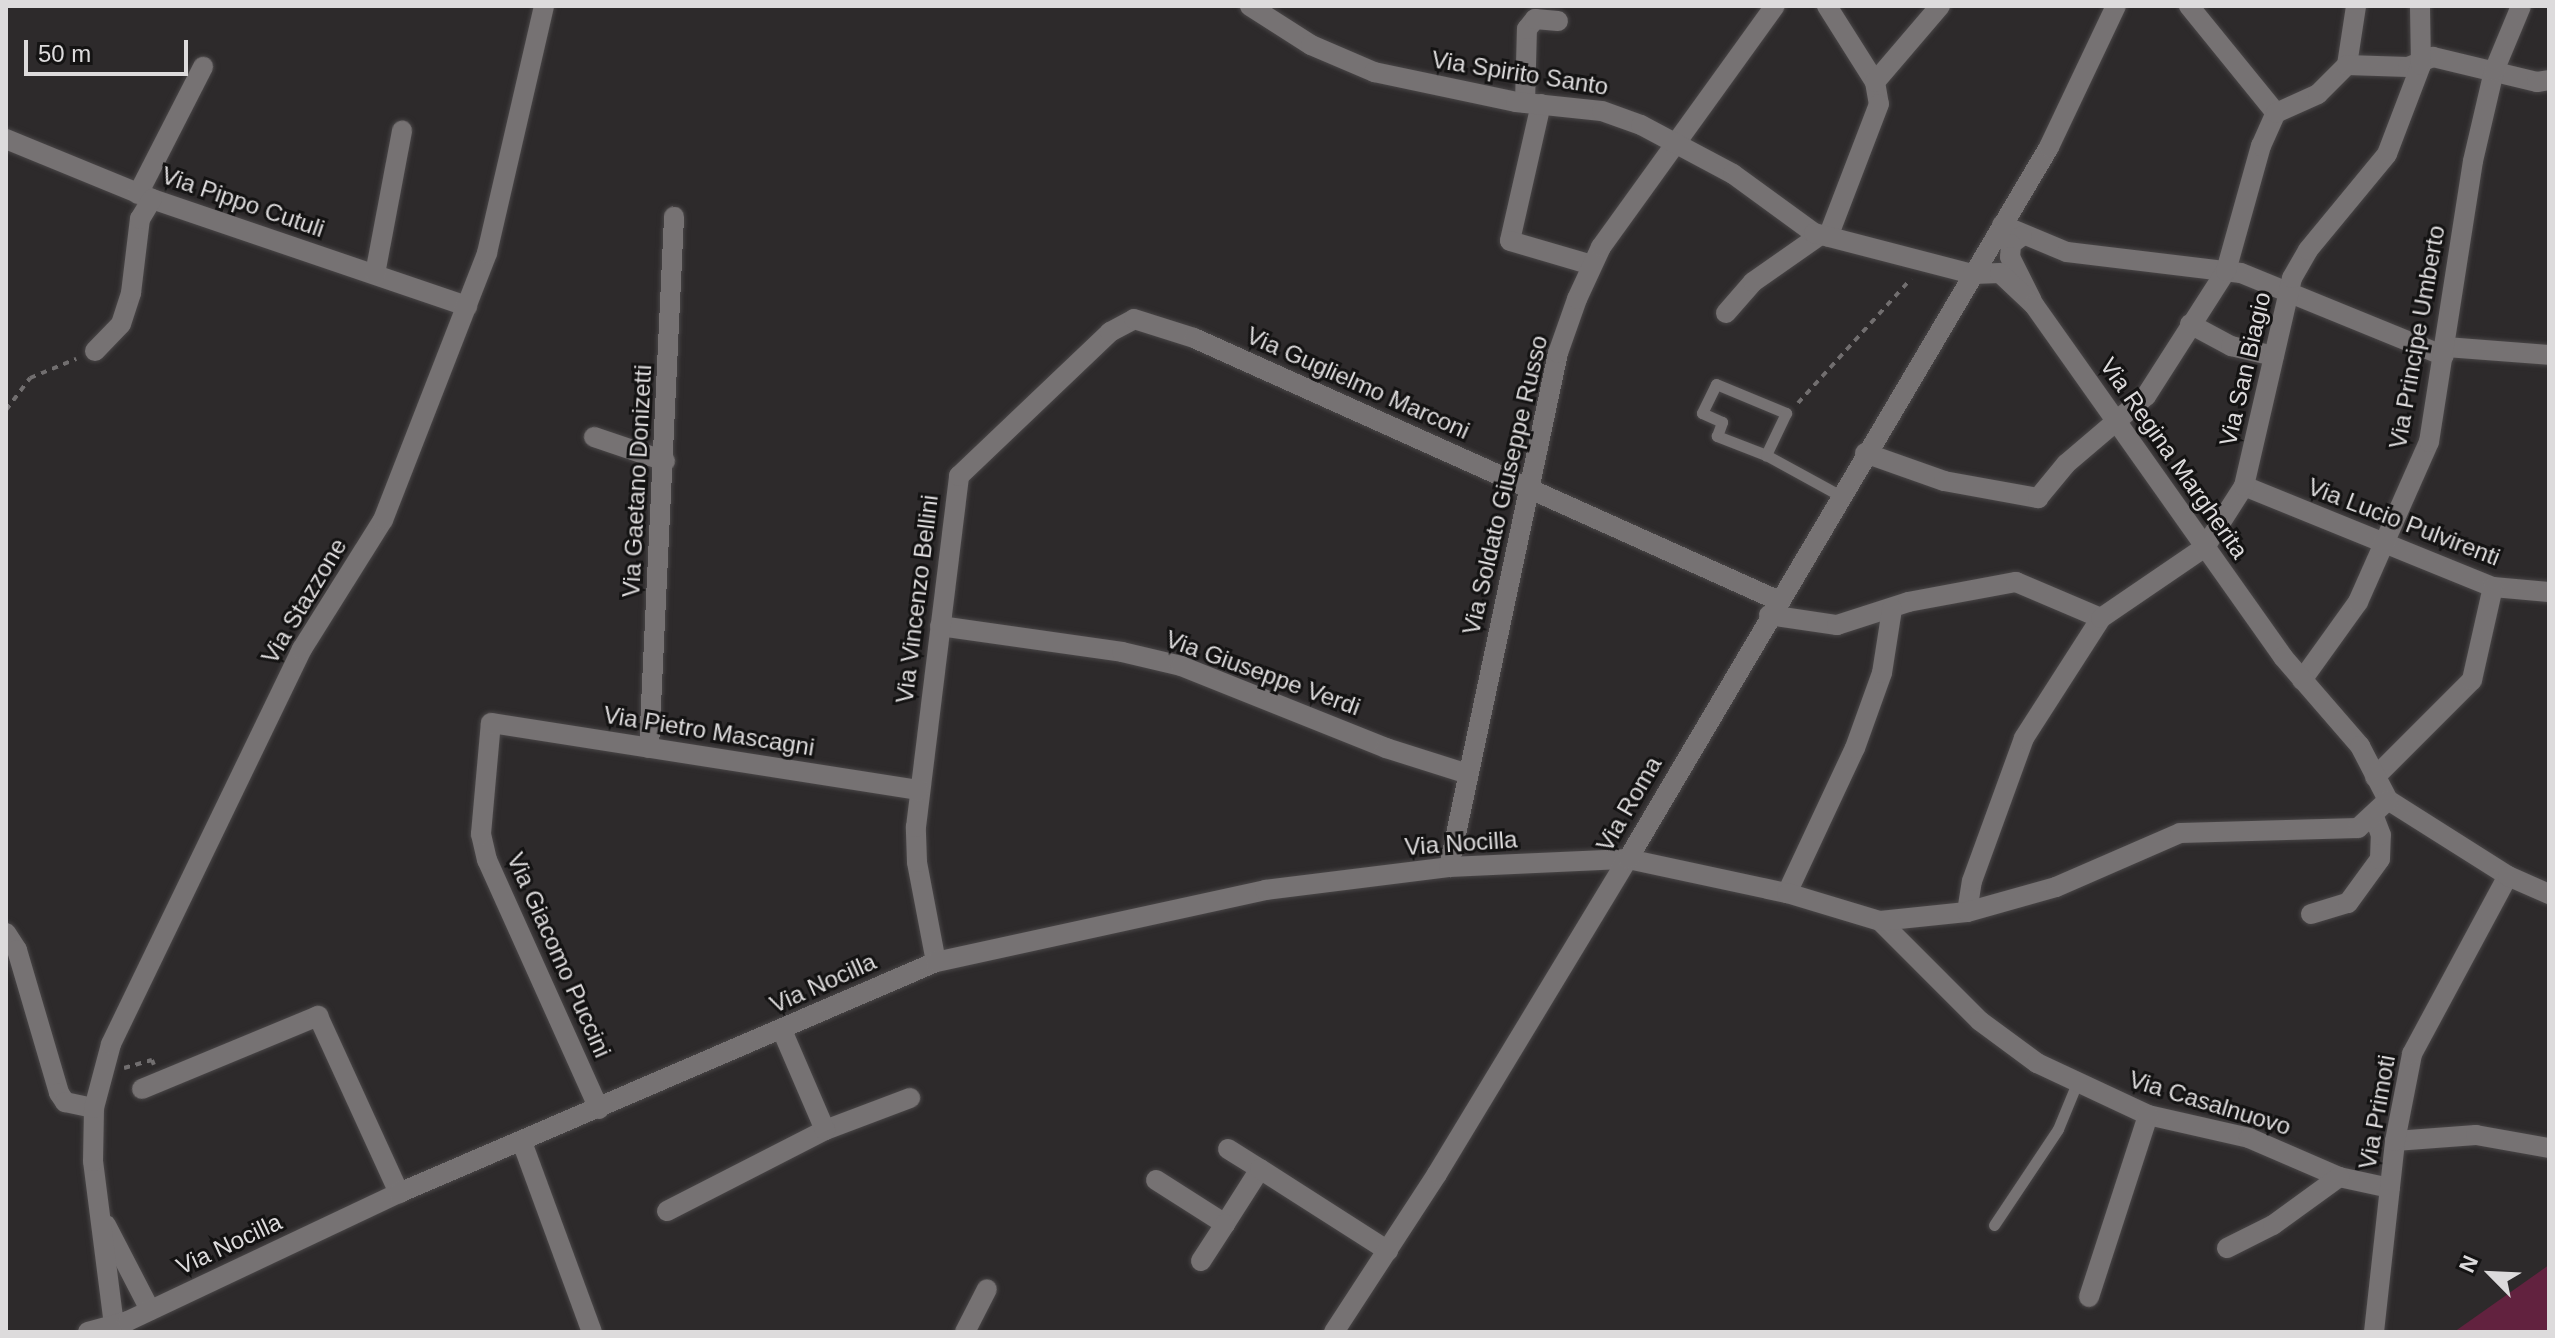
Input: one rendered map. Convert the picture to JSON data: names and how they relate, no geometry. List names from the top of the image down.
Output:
{
  "streets": {
    "street": [
      "Via Spirito Santo",
      "Via Pippo Cutuli",
      "Via Principe Umberto",
      "Via San Biagio",
      "Via Guglielmo Marconi",
      "Via Regina Margherita",
      "Via Gaetano Donizetti",
      "Via Soldato Giuseppe Russo",
      "Via Lucio Pulvirenti",
      "Via Vincenzo Bellini",
      "Via Stazzone",
      "Via Giuseppe Verdi",
      "Via Pietro Mascagni",
      "Via Roma",
      "Via Nocilla",
      "Via Giacomo Puccini",
      "Via Casalnuovo",
      "Via Primoti"
    ]
  },
  "crossings": [
    ["Via Spirito Santo", "Via Soldato Giuseppe Russo"],
    ["Via Pippo Cutuli", "Via Stazzone"],
    ["Via Principe Umberto", "Via Regina Margherita"],
    ["Via Principe Umberto", "Via Lucio Pulvirenti"],
    ["Via San Biagio", "Via Guglielmo Marconi"],
    ["Via San Biagio", "Via Regina Margherita"],
    ["Via San Biagio", "Via Lucio Pulvirenti"],
    ["Via Guglielmo Marconi", "Via Soldato Giuseppe Russo"],
    ["Via Guglielmo Marconi", "Via Vincenzo Bellini"],
    ["Via Guglielmo Marconi", "Via Roma"],
    ["Via Regina Margherita", "Via Roma"],
    ["Via Gaetano Donizetti", "Via Pietro Mascagni"],
    ["Via Soldato Giuseppe Russo", "Via Giuseppe Verdi"],
    ["Via Soldato Giuseppe Russo", "Via Nocilla"],
    ["Via Vincenzo Bellini", "Via Giuseppe Verdi"],
    ["Via Vincenzo Bellini", "Via Pietro Mascagni"],
    ["Via Vincenzo Bellini", "Via Nocilla"],
    ["Via Stazzone", "Via Nocilla"],
    ["Via Pietro Mascagni", "Via Giacomo Puccini"],
    ["Via Roma", "Via Nocilla"],
    ["Via Nocilla", "Via Giacomo Puccini"],
    ["Via Nocilla", "Via Casalnuovo"],
    ["Via Casalnuovo", "Via Primoti"]
  ],
  "scale_bar": "50 m",
  "north": "top left"
}
